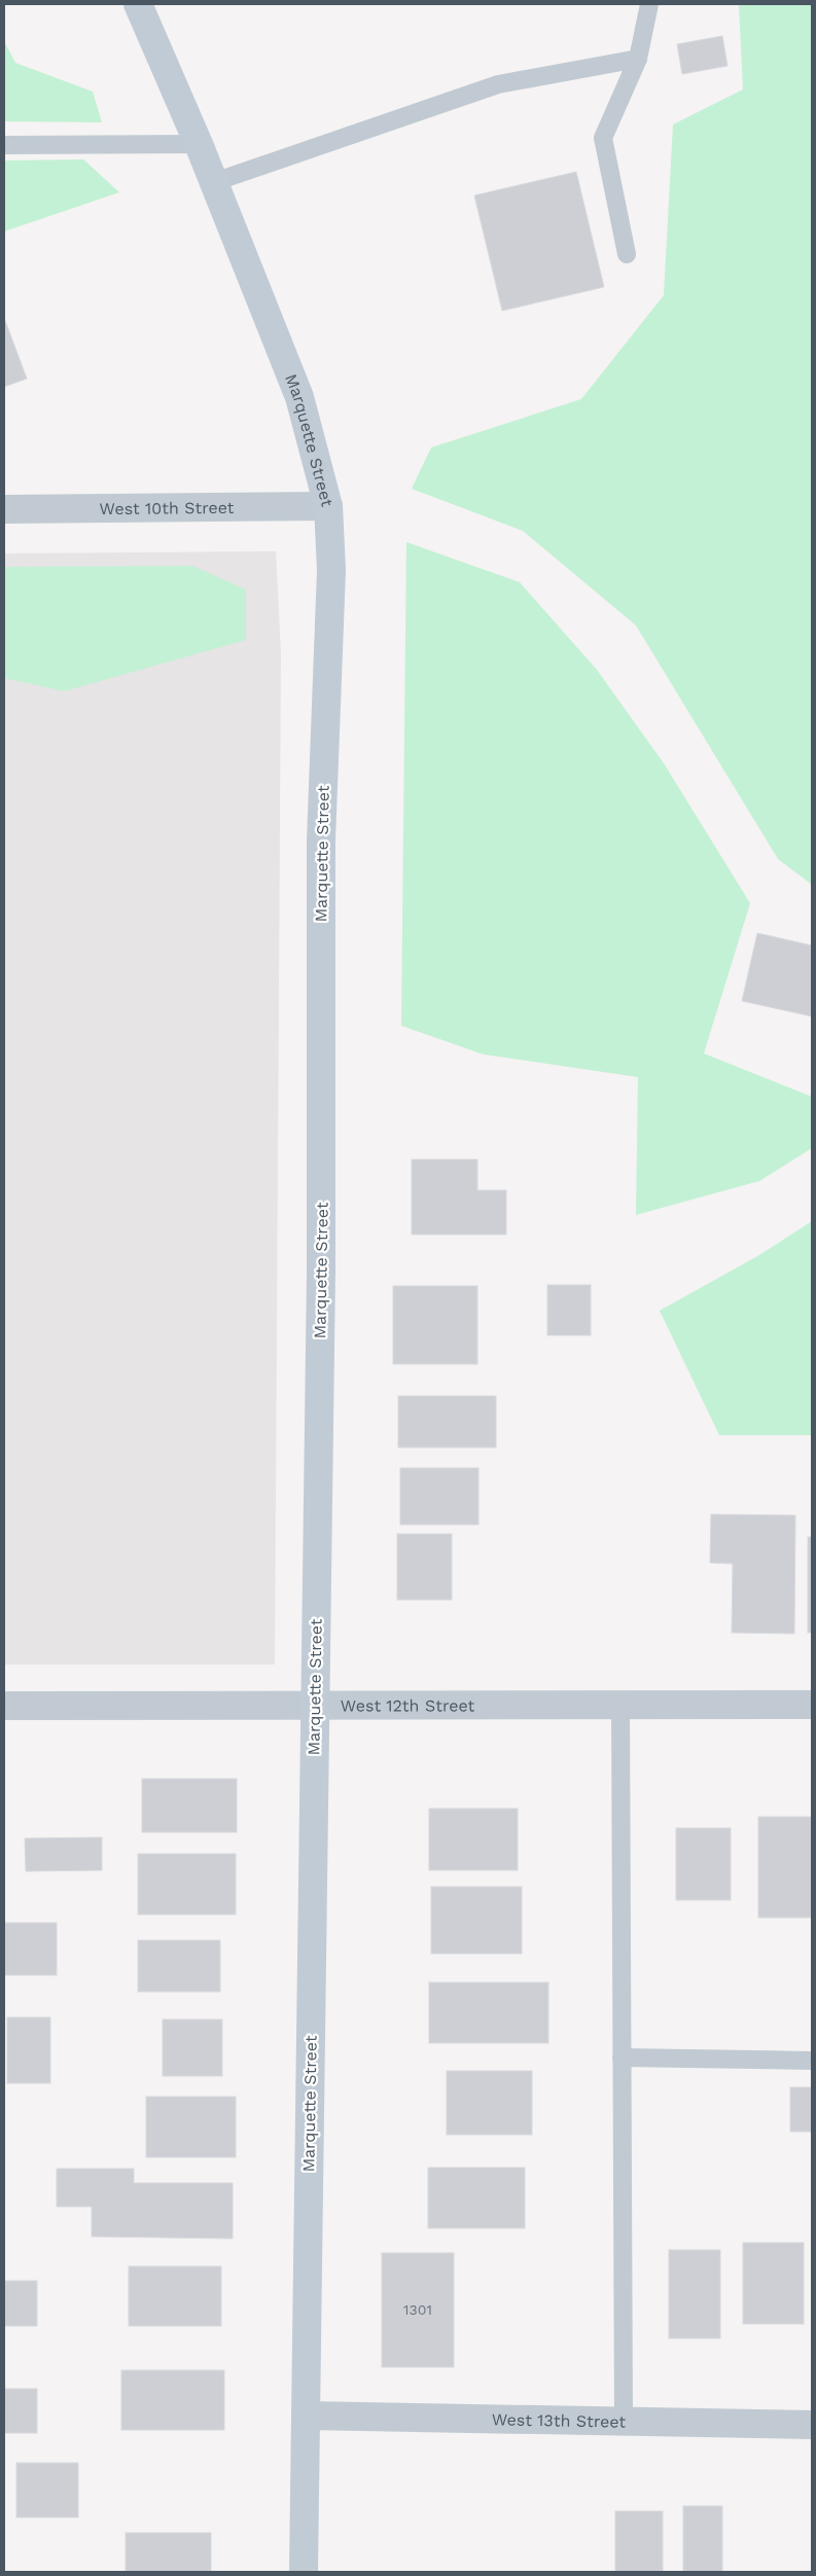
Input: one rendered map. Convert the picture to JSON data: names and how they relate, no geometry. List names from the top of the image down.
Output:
{
  "streets": {
    "street": [
      "Marquette Street",
      "West 10th Street",
      "West 12th Street",
      "West 13th Street"
    ]
  },
  "crossings": [
    ["Marquette Street", "West 10th Street"],
    ["Marquette Street", "West 12th Street"],
    ["Marquette Street", "West 13th Street"]
  ],
  "house_numbers": ["1301"]
}
